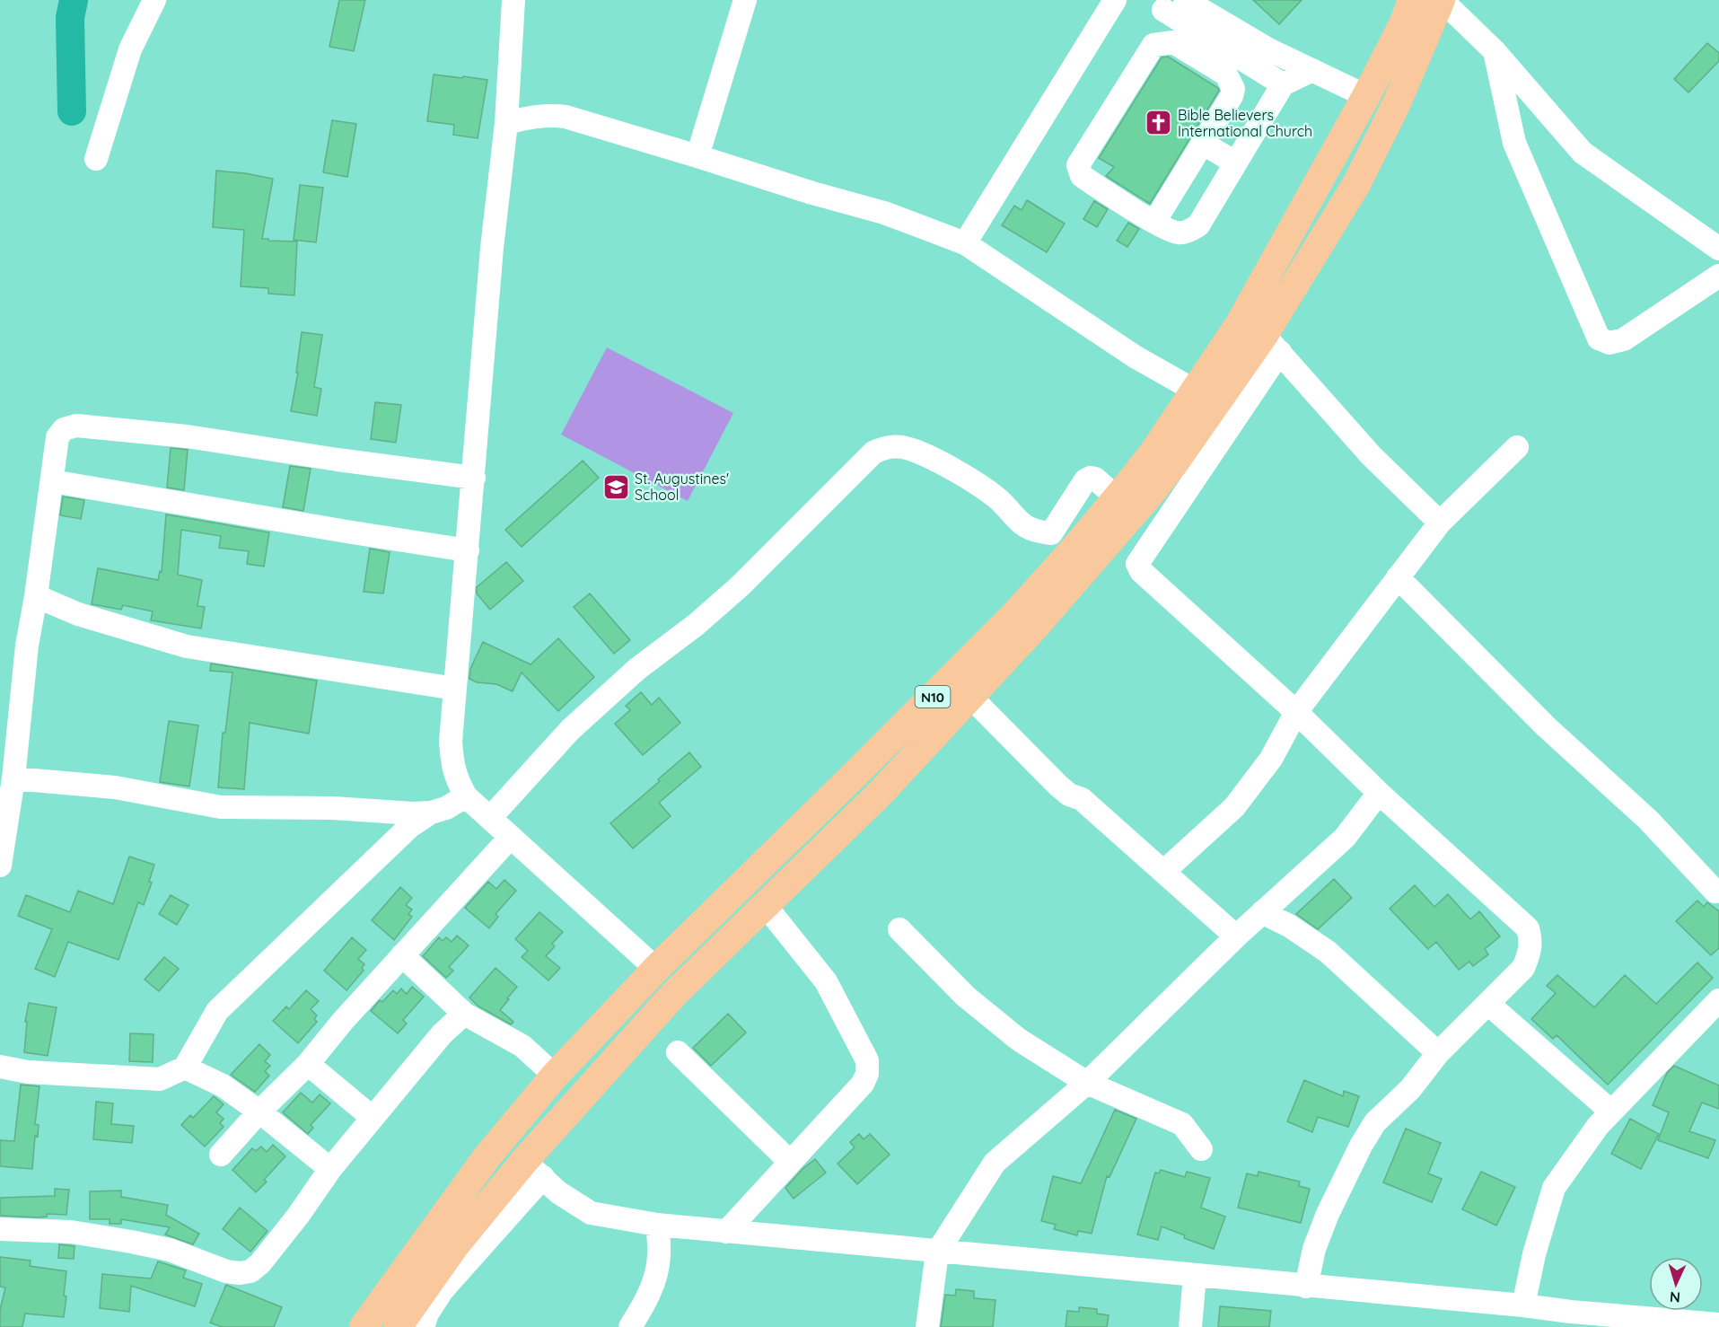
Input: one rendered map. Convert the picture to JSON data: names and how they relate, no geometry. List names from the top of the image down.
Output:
{
  "streets": {
    "main road": ["N10"]
  },
  "places": {
    "church": ["Bible Believers International Church"],
    "school or university": ["St. Augustines' School"]
  },
  "north": "bottom"
}
